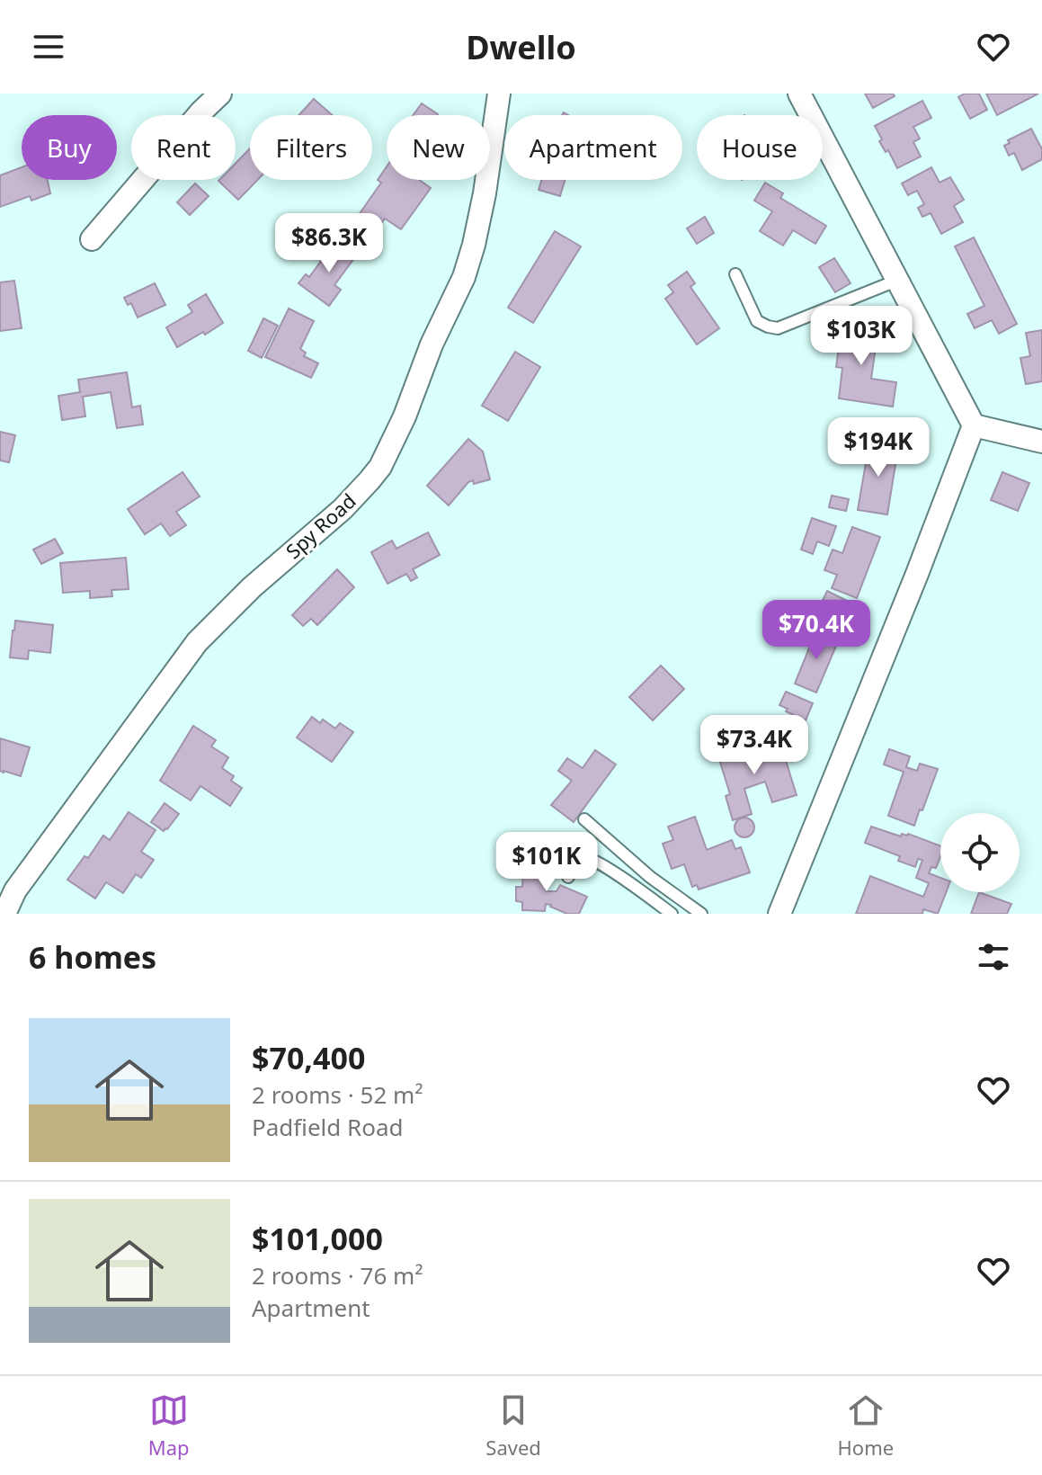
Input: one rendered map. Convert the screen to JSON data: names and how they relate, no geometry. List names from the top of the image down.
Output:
{
  "streets": {
    "street": ["Spy Road"]
  },
  "page": {
    "header": "Dwello",
    "chip": [
      "Buy",
      "Rent",
      "Filters",
      "New",
      "Apartment",
      "House"
    ],
    "price": [
      "$86.3K",
      "$103K",
      "$194K",
      "$70.4K",
      "$73.4K",
      "$101K"
    ],
    "heading": "6 homes",
    "list": [
      {
        "name": "$70,400",
        "note": "2 rooms · 52 m² · Padfield Road"
      },
      {
        "name": "$101,000",
        "note": "2 rooms · 76 m² · Apartment"
      }
    ],
    "tabs": ["Map", "Saved", "Home"]
  }
}
